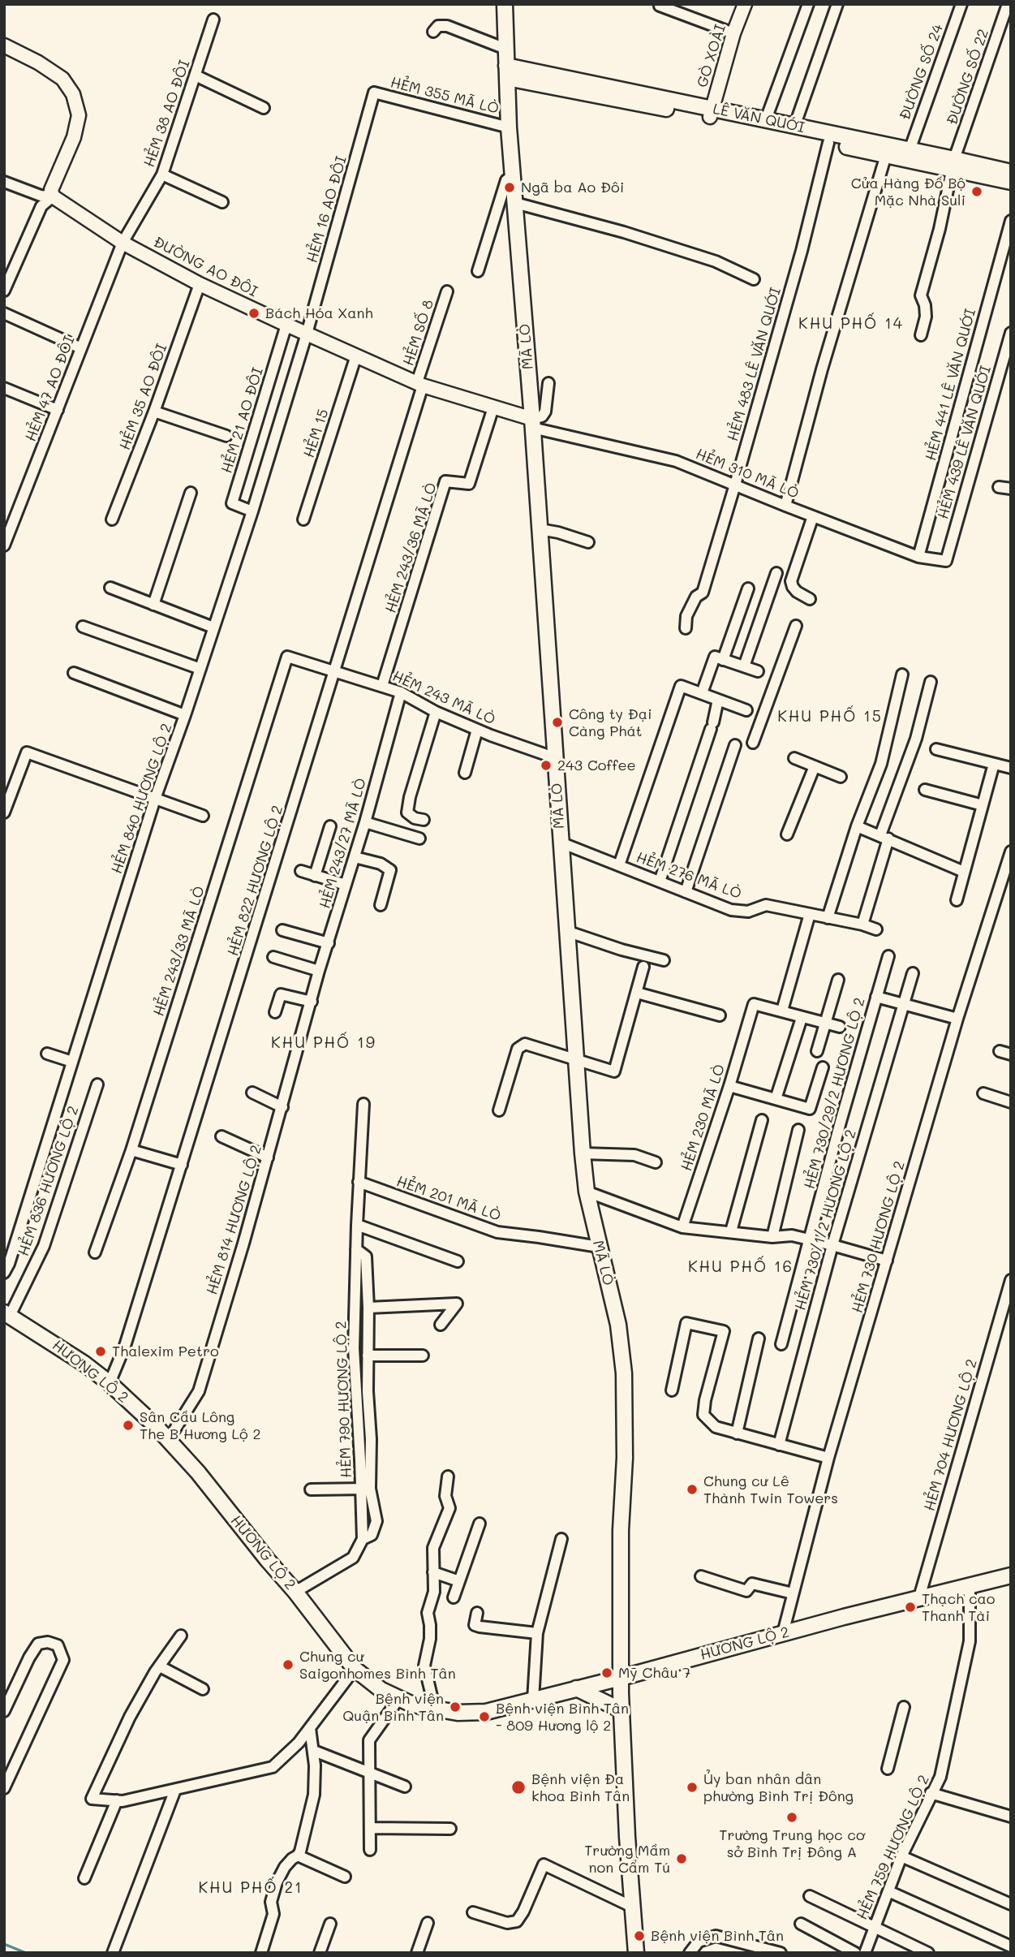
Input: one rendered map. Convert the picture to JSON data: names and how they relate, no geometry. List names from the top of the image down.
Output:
{
  "streets": {
    "main road": ["LÊ VĂN QUỚI", "MÃ LÒ", "HƯƠNG LỘ 2"],
    "street": [
      "GÒ XOÀI",
      "ĐƯỜNG SỐ 24",
      "ĐƯỜNG SỐ 22",
      "HẺM 355 MÃ LÒ",
      "HẺM 38 AO ĐÔI",
      "HẺM 16 AO ĐÔI",
      "ĐƯỜNG AO ĐÔI",
      "HẺM SỐ 8",
      "HẺM 483 LÊ VĂN QUỚI",
      "HẺM 441 LÊ VĂN QUỚI",
      "HẺM 47 AO ĐÔI",
      "HẺM 35 AO ĐÔI",
      "HẺM 21 AO ĐÔI",
      "HẺM 15",
      "HẺM 439 LÊ VĂN QUỚI",
      "HẺM 310 MÃ LÒ",
      "HẺM 243/36 MÃ LÒ",
      "HẺM 243 MÃ LÒ",
      "HẺM 840 HƯƠNG LỘ 2",
      "HẺM 243/27 MÃ LÒ",
      "HẺM 276 MÃ LÒ",
      "HẺM 822 HƯƠNG LỘ 2",
      "HẺM 243/33 MÃ LÒ",
      "HẺM 730/29/2 HƯƠNG LỘ 2",
      "HẺM 230 MÃ LÒ",
      "HẺM 836 HƯƠNG LỘ 2",
      "HẺM 201 MÃ LÒ",
      "HẺM 814 HƯƠNG LỘ 2",
      "HẺM 730/1/2 HƯƠNG LỘ 2",
      "HẺM 730 HƯƠNG LỘ 2",
      "HẺM 790 HƯƠNG LỘ 2",
      "HẺM 704 HƯƠNG LỘ 2",
      "HẺM 759 HƯƠNG LỘ 2"
    ]
  },
  "crossings": [
    ["GÒ XOÀI", "LÊ VĂN QUỚI"],
    ["ĐƯỜNG SỐ 24", "LÊ VĂN QUỚI"],
    ["ĐƯỜNG SỐ 22", "LÊ VĂN QUỚI"],
    ["HẺM 355 MÃ LÒ", "HẺM 16 AO ĐÔI"],
    ["HẺM 355 MÃ LÒ", "MÃ LÒ"],
    ["HẺM 38 AO ĐÔI", "ĐƯỜNG AO ĐÔI"],
    ["HẺM 38 AO ĐÔI", "HẺM 47 AO ĐÔI"],
    ["LÊ VĂN QUỚI", "MÃ LÒ"],
    ["LÊ VĂN QUỚI", "HẺM 483 LÊ VĂN QUỚI"],
    ["HẺM 16 AO ĐÔI", "ĐƯỜNG AO ĐÔI"],
    ["HẺM 16 AO ĐÔI", "HẺM 840 HƯƠNG LỘ 2"],
    ["ĐƯỜNG AO ĐÔI", "HẺM SỐ 8"],
    ["ĐƯỜNG AO ĐÔI", "MÃ LÒ"],
    ["ĐƯỜNG AO ĐÔI", "HẺM 47 AO ĐÔI"],
    ["ĐƯỜNG AO ĐÔI", "HẺM 35 AO ĐÔI"],
    ["ĐƯỜNG AO ĐÔI", "HẺM 21 AO ĐÔI"],
    ["ĐƯỜNG AO ĐÔI", "HẺM 15"],
    ["ĐƯỜNG AO ĐÔI", "HẺM 310 MÃ LÒ"],
    ["ĐƯỜNG AO ĐÔI", "HẺM 243/36 MÃ LÒ"],
    ["ĐƯỜNG AO ĐÔI", "HẺM 840 HƯƠNG LỘ 2"],
    ["ĐƯỜNG AO ĐÔI", "HẺM 822 HƯƠNG LỘ 2"],
    ["HẺM SỐ 8", "HẺM 822 HƯƠNG LỘ 2"],
    ["MÃ LÒ", "HẺM 310 MÃ LÒ"],
    ["MÃ LÒ", "HẺM 243 MÃ LÒ"],
    ["MÃ LÒ", "HẺM 276 MÃ LÒ"],
    ["MÃ LÒ", "HẺM 201 MÃ LÒ"],
    ["MÃ LÒ", "HƯƠNG LỘ 2"],
    ["HẺM 483 LÊ VĂN QUỚI", "HẺM 310 MÃ LÒ"],
    ["HẺM 441 LÊ VĂN QUỚI", "HẺM 310 MÃ LÒ"],
    ["HẺM 21 AO ĐÔI", "HẺM 840 HƯƠNG LỘ 2"],
    ["HẺM 439 LÊ VĂN QUỚI", "HẺM 310 MÃ LÒ"],
    ["HẺM 243/36 MÃ LÒ", "HẺM 243 MÃ LÒ"],
    ["HẺM 243 MÃ LÒ", "HẺM 243/27 MÃ LÒ"],
    ["HẺM 243 MÃ LÒ", "HẺM 822 HƯƠNG LỘ 2"],
    ["HẺM 243 MÃ LÒ", "HẺM 243/33 MÃ LÒ"],
    ["HẺM 243/27 MÃ LÒ", "HẺM 814 HƯƠNG LỘ 2"],
    ["HẺM 822 HƯƠNG LỘ 2", "HƯƠNG LỘ 2"],
    ["HẺM 836 HƯƠNG LỘ 2", "HƯƠNG LỘ 2"],
    ["HẺM 201 MÃ LÒ", "HẺM 790 HƯƠNG LỘ 2"],
    ["HẺM 814 HƯƠNG LỘ 2", "HƯƠNG LỘ 2"],
    ["HẺM 730 HƯƠNG LỘ 2", "HƯƠNG LỘ 2"],
    ["HƯƠNG LỘ 2", "HẺM 790 HƯƠNG LỘ 2"],
    ["HƯƠNG LỘ 2", "HẺM 704 HƯƠNG LỘ 2"],
    ["HƯƠNG LỘ 2", "HẺM 759 HƯƠNG LỘ 2"]
  ],
  "districts": [
    "KHU PHỐ 14",
    "KHU PHỐ 15",
    "KHU PHỐ 19",
    "KHU PHỐ 16",
    "KHU PHỐ 21"
  ],
  "places": [
    "Ngã ba Ao Đôi",
    "Cửa Hàng Đồ Bộ Mặc Nhà Suli",
    "Bách Hóa Xanh",
    "Công ty Đại Càng Phát",
    "243 Coffee",
    "Thalexim Petro",
    "Sân Cầu Lông The B Hương Lộ 2",
    "Chung cư Lê Thành Twin Towers",
    "Thạch cao Thanh Tài",
    "Chung cư Saigonhomes Bình Tân",
    "Mỹ Châu 7",
    "Bệnh viện Quận Bình Tân",
    "Bệnh viện Bình Tân - 809 Hương lộ 2",
    "Bệnh viện Đa khoa Bình Tân",
    "Ủy ban nhân dân phường Bình Trị Đông",
    "Trường Trung học cơ sở Bình Trị Đông A",
    "Trường Mầm non Cẩm Tú",
    "Bệnh viện Bình Tân"
  ]
}
